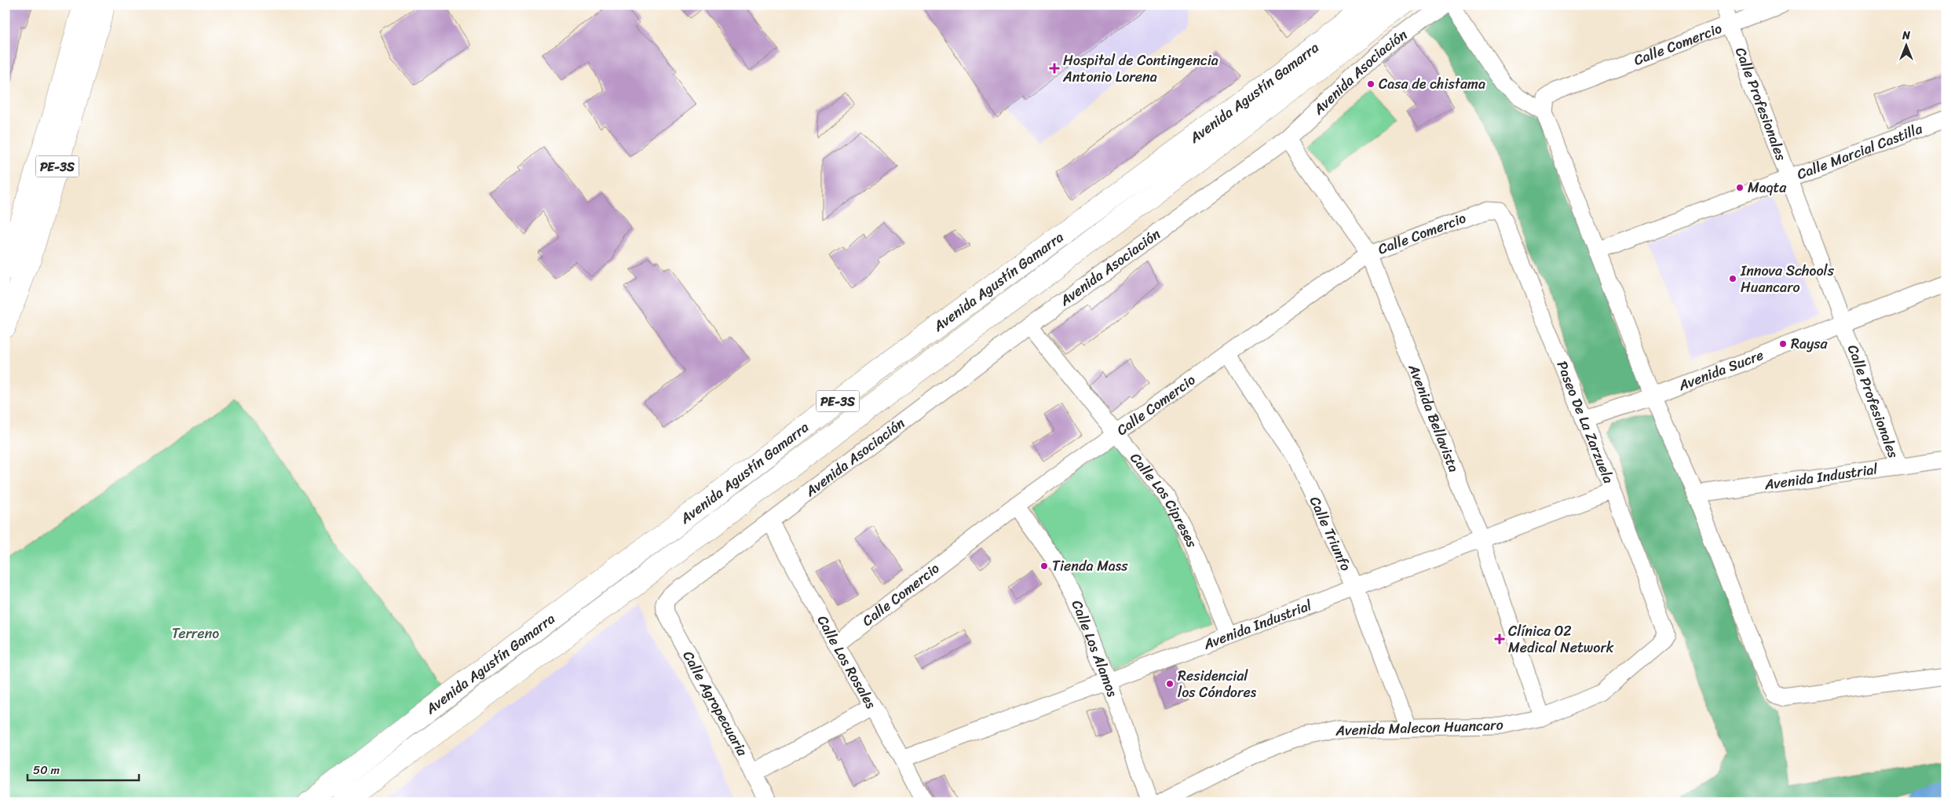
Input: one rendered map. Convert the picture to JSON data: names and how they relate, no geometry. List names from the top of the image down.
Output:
{
  "streets": {
    "highway": ["Avenida Agustín Gamarra", "PE-3S"],
    "street": [
      "Calle Comercio",
      "Avenida Asociación",
      "Calle Profesionales",
      "Calle Marcial Castilla",
      "Avenida Sucre",
      "Avenida Bellavista",
      "Paseo De La Zarzuela",
      "Avenida Industrial",
      "Calle Los Cipreses",
      "Calle Triunfo",
      "Calle Los Alamos",
      "Calle Los Rosales",
      "Calle Agropecuaria",
      "Avenida Malecon Huancaro"
    ]
  },
  "crossings": [
    ["Calle Comercio", "Calle Profesionales"],
    ["Calle Comercio", "Avenida Bellavista"],
    ["Calle Comercio", "Paseo De La Zarzuela"],
    ["Calle Comercio", "Calle Los Cipreses"],
    ["Calle Comercio", "Calle Triunfo"],
    ["Calle Comercio", "Calle Los Alamos"],
    ["Calle Comercio", "Calle Los Rosales"],
    ["Avenida Asociación", "Avenida Bellavista"],
    ["Avenida Asociación", "Calle Los Cipreses"],
    ["Avenida Asociación", "Calle Los Rosales"],
    ["Avenida Asociación", "Calle Agropecuaria"],
    ["Calle Profesionales", "Calle Marcial Castilla"],
    ["Calle Profesionales", "Avenida Sucre"],
    ["Calle Profesionales", "Avenida Industrial"],
    ["Avenida Sucre", "Paseo De La Zarzuela"],
    ["Avenida Bellavista", "Avenida Industrial"],
    ["Avenida Bellavista", "Avenida Malecon Huancaro"],
    ["Paseo De La Zarzuela", "Avenida Industrial"],
    ["Paseo De La Zarzuela", "Avenida Malecon Huancaro"],
    ["Avenida Industrial", "Calle Los Cipreses"],
    ["Avenida Industrial", "Calle Triunfo"],
    ["Avenida Industrial", "Calle Los Alamos"],
    ["Avenida Industrial", "Calle Los Rosales"],
    ["Calle Triunfo", "Avenida Malecon Huancaro"]
  ],
  "parks": ["Terreno"],
  "places": {
    "health": ["Hospital de Contingencia Antonio Lorena", "Clínica O2 Medical Network"],
    "other": [
      "Casa de chistama",
      "Maqta",
      "Innova Schools Huancaro",
      "Raysa",
      "Tienda Mass",
      "Residencial los Cóndores"
    ]
  },
  "scale_bar": "50 m",
  "north": "top"
}
